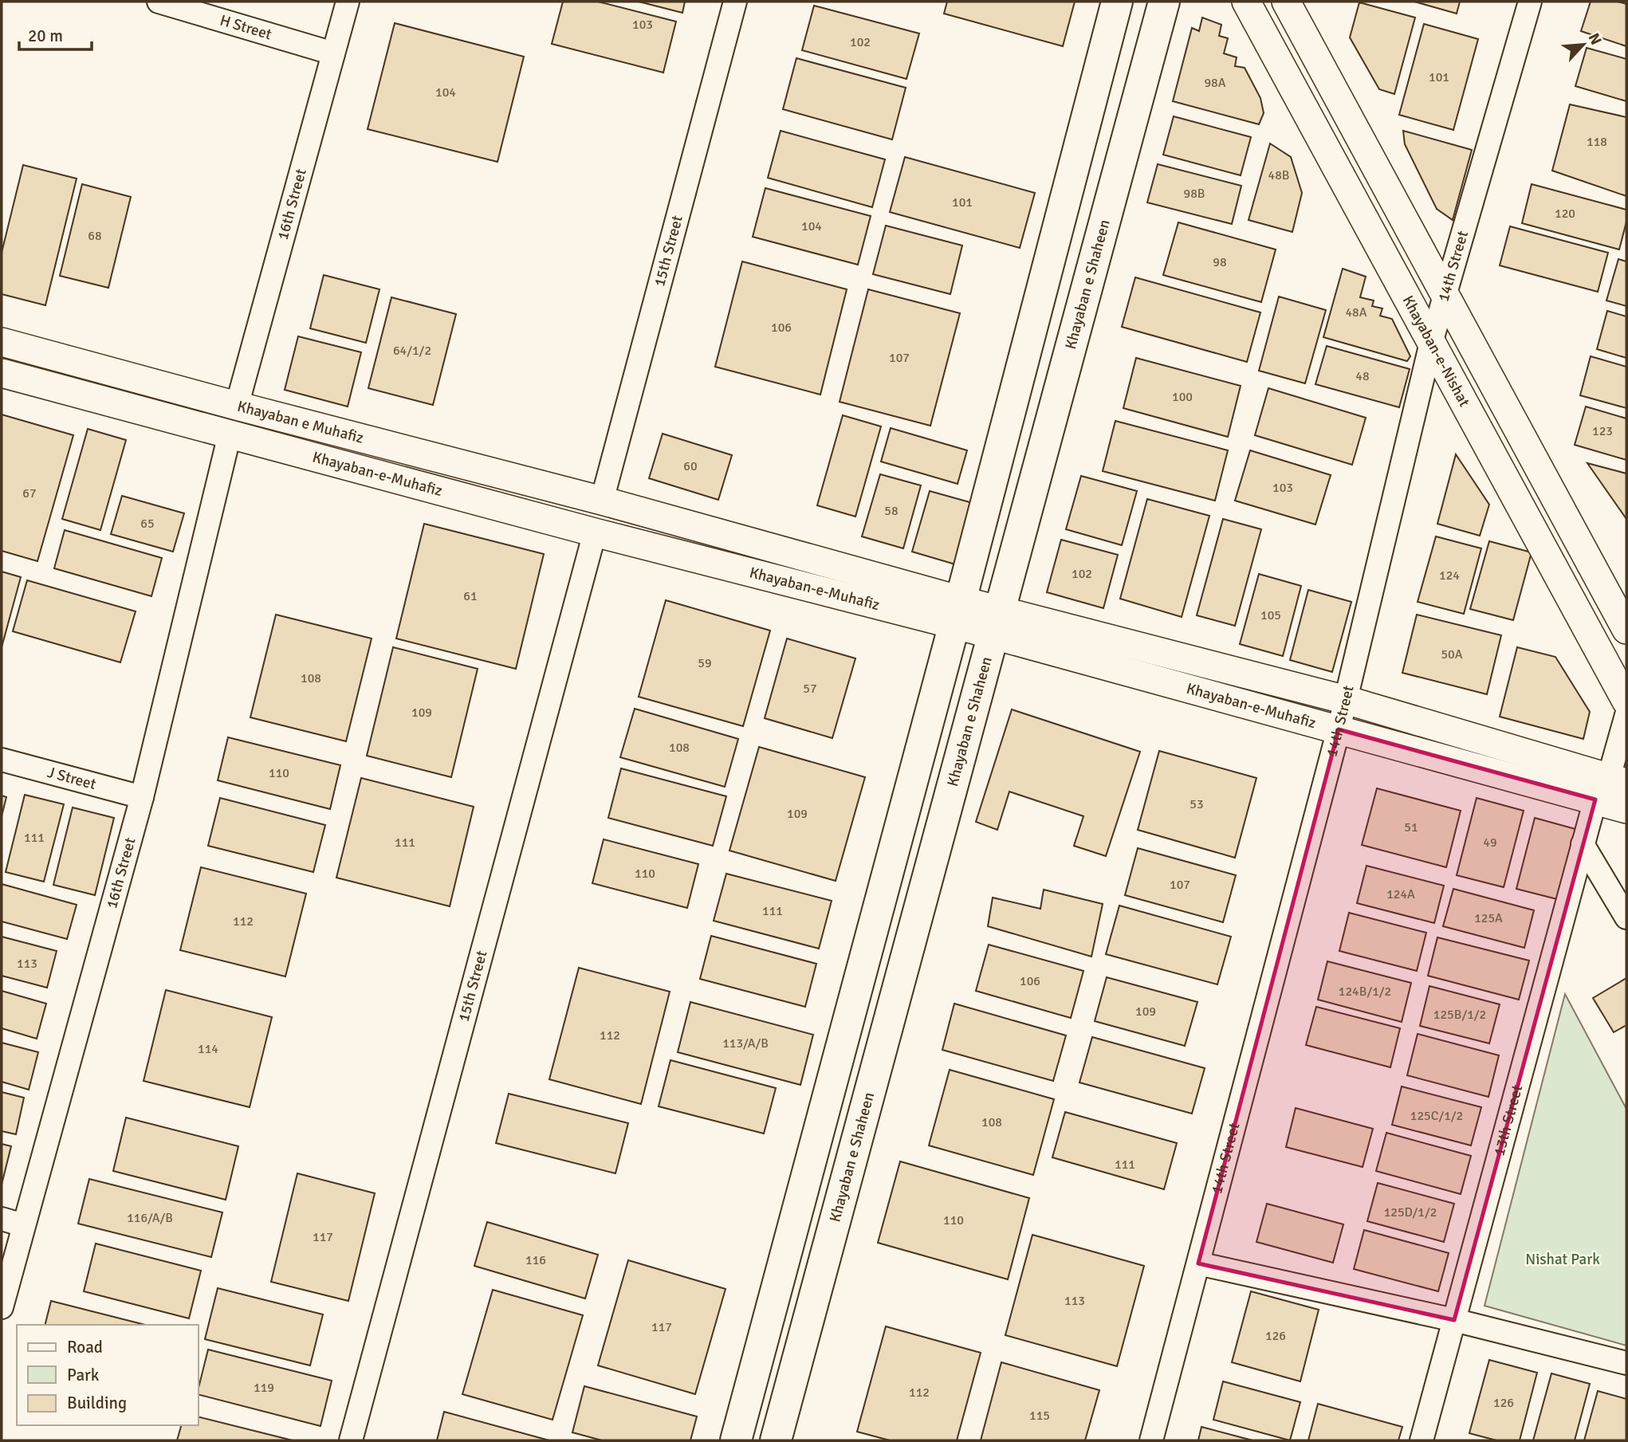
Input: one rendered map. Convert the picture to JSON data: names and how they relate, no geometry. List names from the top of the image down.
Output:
{
  "streets": {
    "main road": ["Khayaban e Shaheen"],
    "street": [
      "H Street",
      "16th Street",
      "15th Street",
      "14th Street",
      "Khayaban-e-Nishat",
      "Khayaban e Muhafiz",
      "Khayaban-e-Muhafiz",
      "J Street",
      "13th Street"
    ]
  },
  "crossings": [
    ["H Street", "16th Street"],
    ["16th Street", "Khayaban e Muhafiz"],
    ["16th Street", "Khayaban-e-Muhafiz"],
    ["16th Street", "J Street"],
    ["15th Street", "Khayaban e Muhafiz"],
    ["15th Street", "Khayaban-e-Muhafiz"],
    ["14th Street", "Khayaban-e-Nishat"],
    ["14th Street", "Khayaban-e-Muhafiz"],
    ["Khayaban e Shaheen", "Khayaban-e-Muhafiz"],
    ["Khayaban e Muhafiz", "Khayaban-e-Muhafiz"],
    ["Khayaban-e-Muhafiz", "13th Street"]
  ],
  "parks": ["Nishat Park"],
  "house_numbers": [
    "103",
    "102",
    "101",
    "98A",
    "104",
    "118",
    "48B",
    "98B",
    "101",
    "120",
    "104",
    "68",
    "98",
    "48A",
    "106",
    "64/1/2",
    "107",
    "48",
    "100",
    "123",
    "60",
    "103",
    "67",
    "58",
    "65",
    "102",
    "124",
    "61",
    "105",
    "50A",
    "59",
    "108",
    "57",
    "109",
    "108",
    "110",
    "53",
    "109",
    "51",
    "111",
    "111",
    "49",
    "110",
    "107",
    "124A",
    "111",
    "125A",
    "112",
    "113",
    "106",
    "124B/1/2",
    "109",
    "125B/1/2",
    "112",
    "113/A/B",
    "114",
    "125C/1/2",
    "108",
    "111",
    "125D/1/2",
    "116/A/B",
    "110",
    "117",
    "116",
    "113",
    "117",
    "126",
    "119",
    "112",
    "126",
    "115"
  ],
  "legend": ["Road", "Park", "Building"],
  "scale_bar": "20 m",
  "north": "top right"
}
